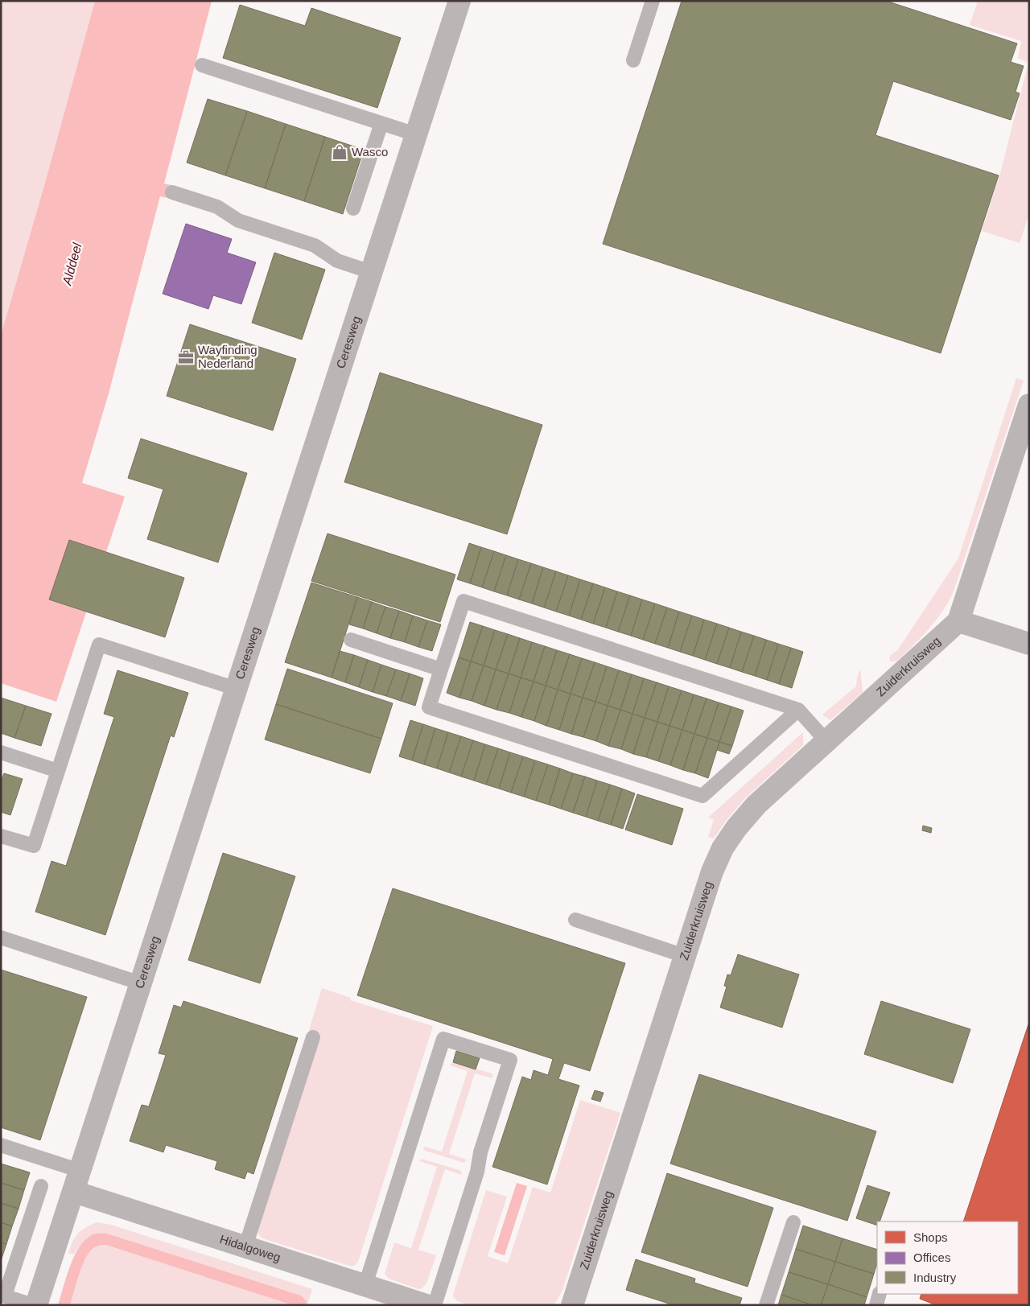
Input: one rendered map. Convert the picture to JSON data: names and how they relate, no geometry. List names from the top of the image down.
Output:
{
  "streets": {
    "street": ["Ceresweg", "Zuiderkruisweg", "Hidalgoweg"]
  },
  "crossings": [
    ["Ceresweg", "Hidalgoweg"]
  ],
  "water": ["Alddeel"],
  "places": {
    "shop": ["Wasco"],
    "office": ["Wayfinding Nederland"]
  },
  "legend": ["Shops", "Offices", "Industry"]
}
